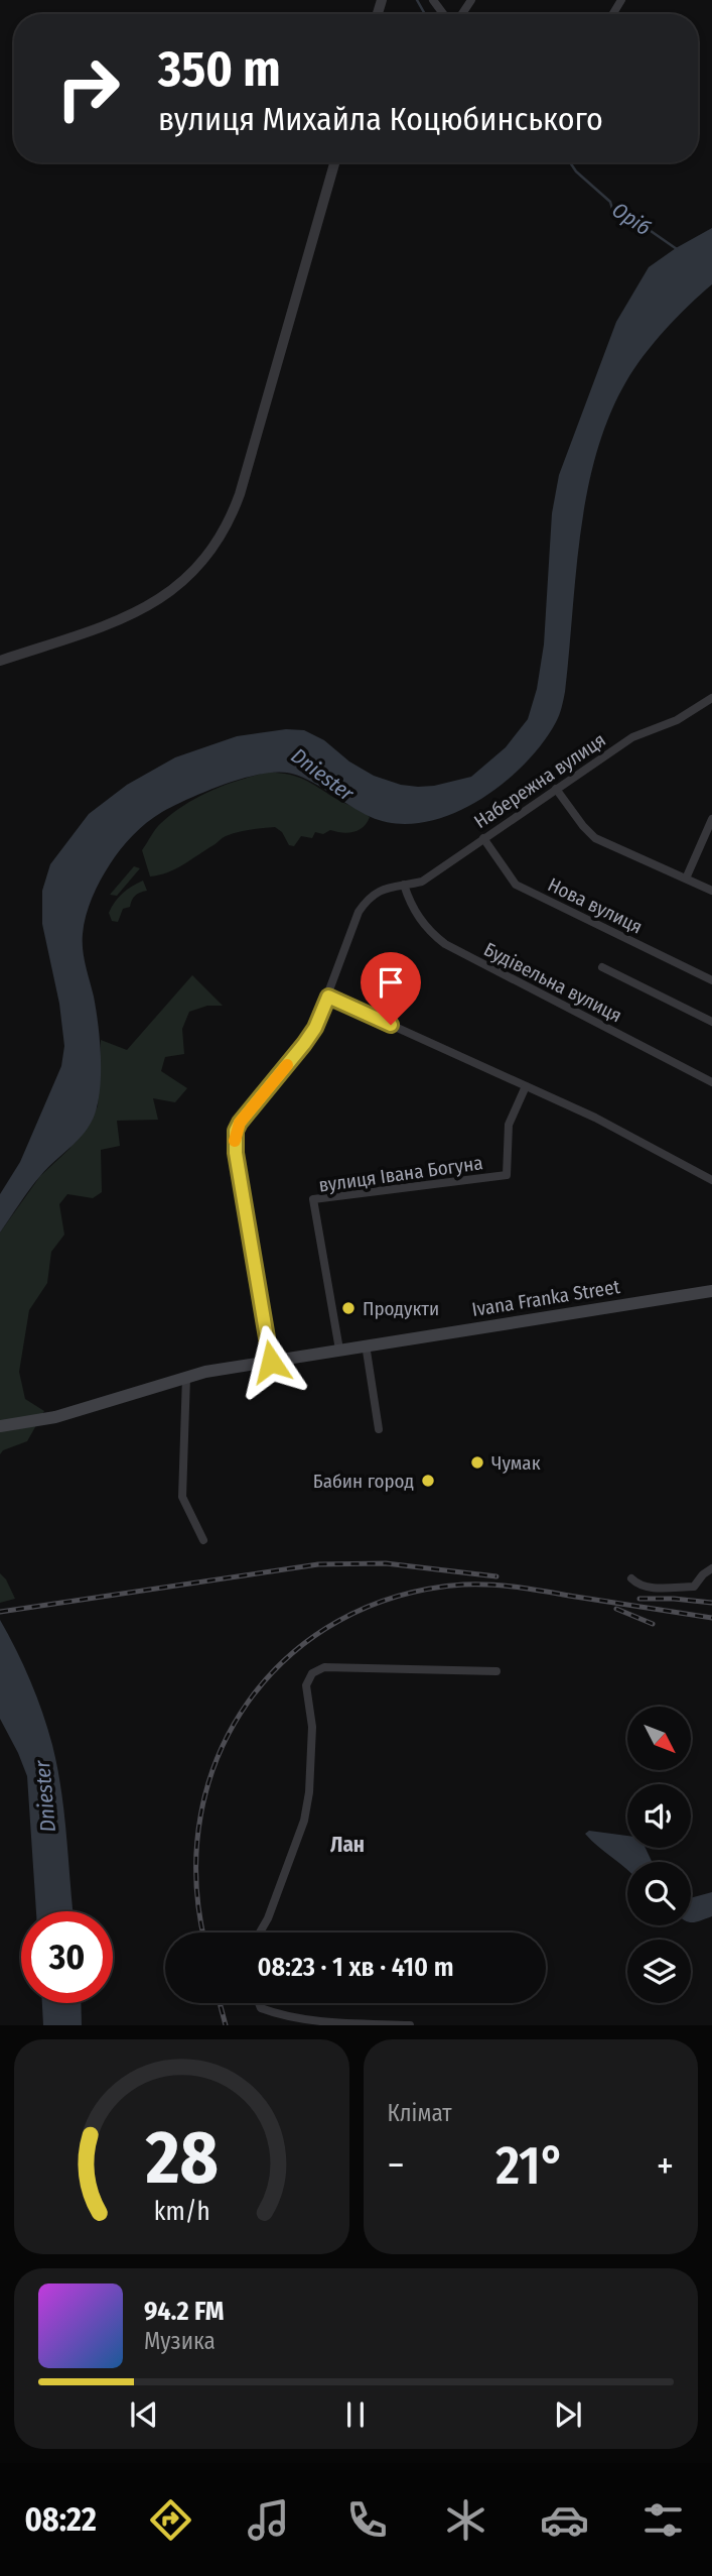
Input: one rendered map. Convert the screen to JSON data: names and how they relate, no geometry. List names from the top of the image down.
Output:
{
  "streets": {
    "main road": ["Ivana Franka Street"],
    "street": [
      "Набережна вулиця",
      "Нова вулиця",
      "Будівельна вулиця",
      "вулиця Івана Богуна"
    ]
  },
  "crossings": [
    ["Набережна вулиця", "Нова вулиця"],
    ["Набережна вулиця", "Будівельна вулиця"],
    ["вулиця Івана Богуна", "Ivana Franka Street"]
  ],
  "districts": ["Лан"],
  "water": ["Оріб", "Dniester"],
  "places": ["Продукти", "Чумак", "Бабин город"],
  "north": "bottom right",
  "page": {
    "turn": ["350 m", "вулиця Михайла Коцюбинського"],
    "limit": "30",
    "trip": "08:23 · 1 хв · 410 m",
    "tile": "Клімат",
    "heat": ["−", "21°", "+"],
    "song": ["94.2 FM", "Музика"],
    "tabs": "08:22",
    "gauge": ["28", "km/h"]
  }
}
